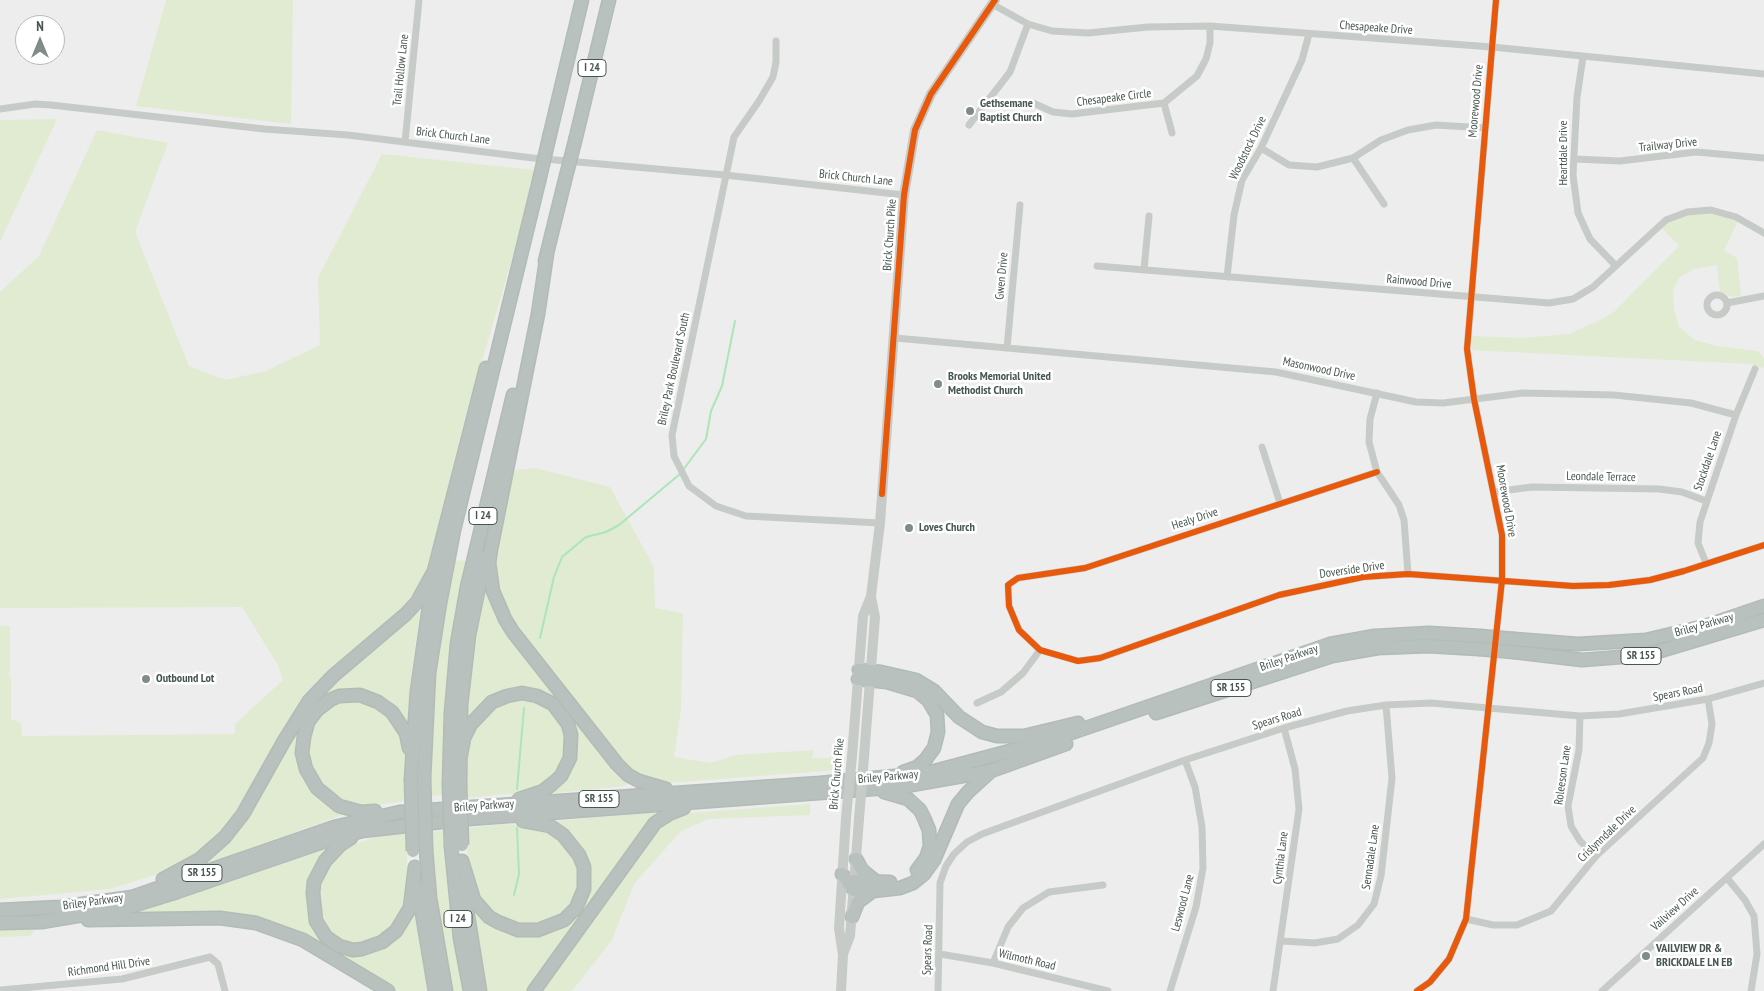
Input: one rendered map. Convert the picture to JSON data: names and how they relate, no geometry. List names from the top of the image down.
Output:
{
  "streets": {
    "highway": ["I 24", "Briley Parkway", "SR 155"],
    "main road": ["Brick Church Pike"],
    "street": [
      "Chesapeake Drive",
      "Trail Hollow Lane",
      "Chesapeake Circle",
      "Moorewood Drive",
      "Brick Church Lane",
      "Trailway Drive",
      "Woodstock Drive",
      "Heartdale Drive",
      "Gwen Drive",
      "Rainwood Drive",
      "Briley Park Boulevard South",
      "Masonwood Drive",
      "Stockdale Lane",
      "Leondale Terrace",
      "Healy Drive",
      "Doverside Drive",
      "Spears Road",
      "Roleeson Lane",
      "Crislynndale Drive",
      "Sennadale Lane",
      "Cynthia Lane",
      "Leswood Lane",
      "Vailview Drive",
      "Wilmoth Road",
      "Richmond Hill Drive"
    ]
  },
  "crossings": [
    ["Chesapeake Drive", "Chesapeake Circle"],
    ["Chesapeake Drive", "Moorewood Drive"],
    ["Chesapeake Drive", "Woodstock Drive"],
    ["Chesapeake Drive", "Heartdale Drive"],
    ["Chesapeake Drive", "Brick Church Pike"],
    ["Trail Hollow Lane", "Brick Church Lane"],
    ["Moorewood Drive", "Rainwood Drive"],
    ["Moorewood Drive", "Masonwood Drive"],
    ["Moorewood Drive", "Leondale Terrace"],
    ["Moorewood Drive", "Doverside Drive"],
    ["Moorewood Drive", "Spears Road"],
    ["Moorewood Drive", "Crislynndale Drive"],
    ["Brick Church Lane", "Brick Church Pike"],
    ["Brick Church Lane", "Briley Park Boulevard South"],
    ["Trailway Drive", "Heartdale Drive"],
    ["Woodstock Drive", "Rainwood Drive"],
    ["Heartdale Drive", "Rainwood Drive"],
    ["Brick Church Pike", "Briley Park Boulevard South"],
    ["Brick Church Pike", "Masonwood Drive"],
    ["Gwen Drive", "Masonwood Drive"],
    ["Masonwood Drive", "Stockdale Lane"],
    ["Stockdale Lane", "Leondale Terrace"],
    ["Stockdale Lane", "Doverside Drive"],
    ["Healy Drive", "Doverside Drive"],
    ["Spears Road", "Roleeson Lane"],
    ["Spears Road", "Crislynndale Drive"],
    ["Spears Road", "Sennadale Lane"],
    ["Spears Road", "Cynthia Lane"],
    ["Spears Road", "Leswood Lane"],
    ["Spears Road", "Wilmoth Road"],
    ["Roleeson Lane", "Crislynndale Drive"],
    ["Sennadale Lane", "Cynthia Lane"]
  ],
  "places": [
    "Gethsemane Baptist Church",
    "Brooks Memorial United Methodist Church",
    "Loves Church",
    "Outbound Lot",
    "VAILVIEW DR & BRICKDALE LN EB"
  ],
  "north": "top"
}
